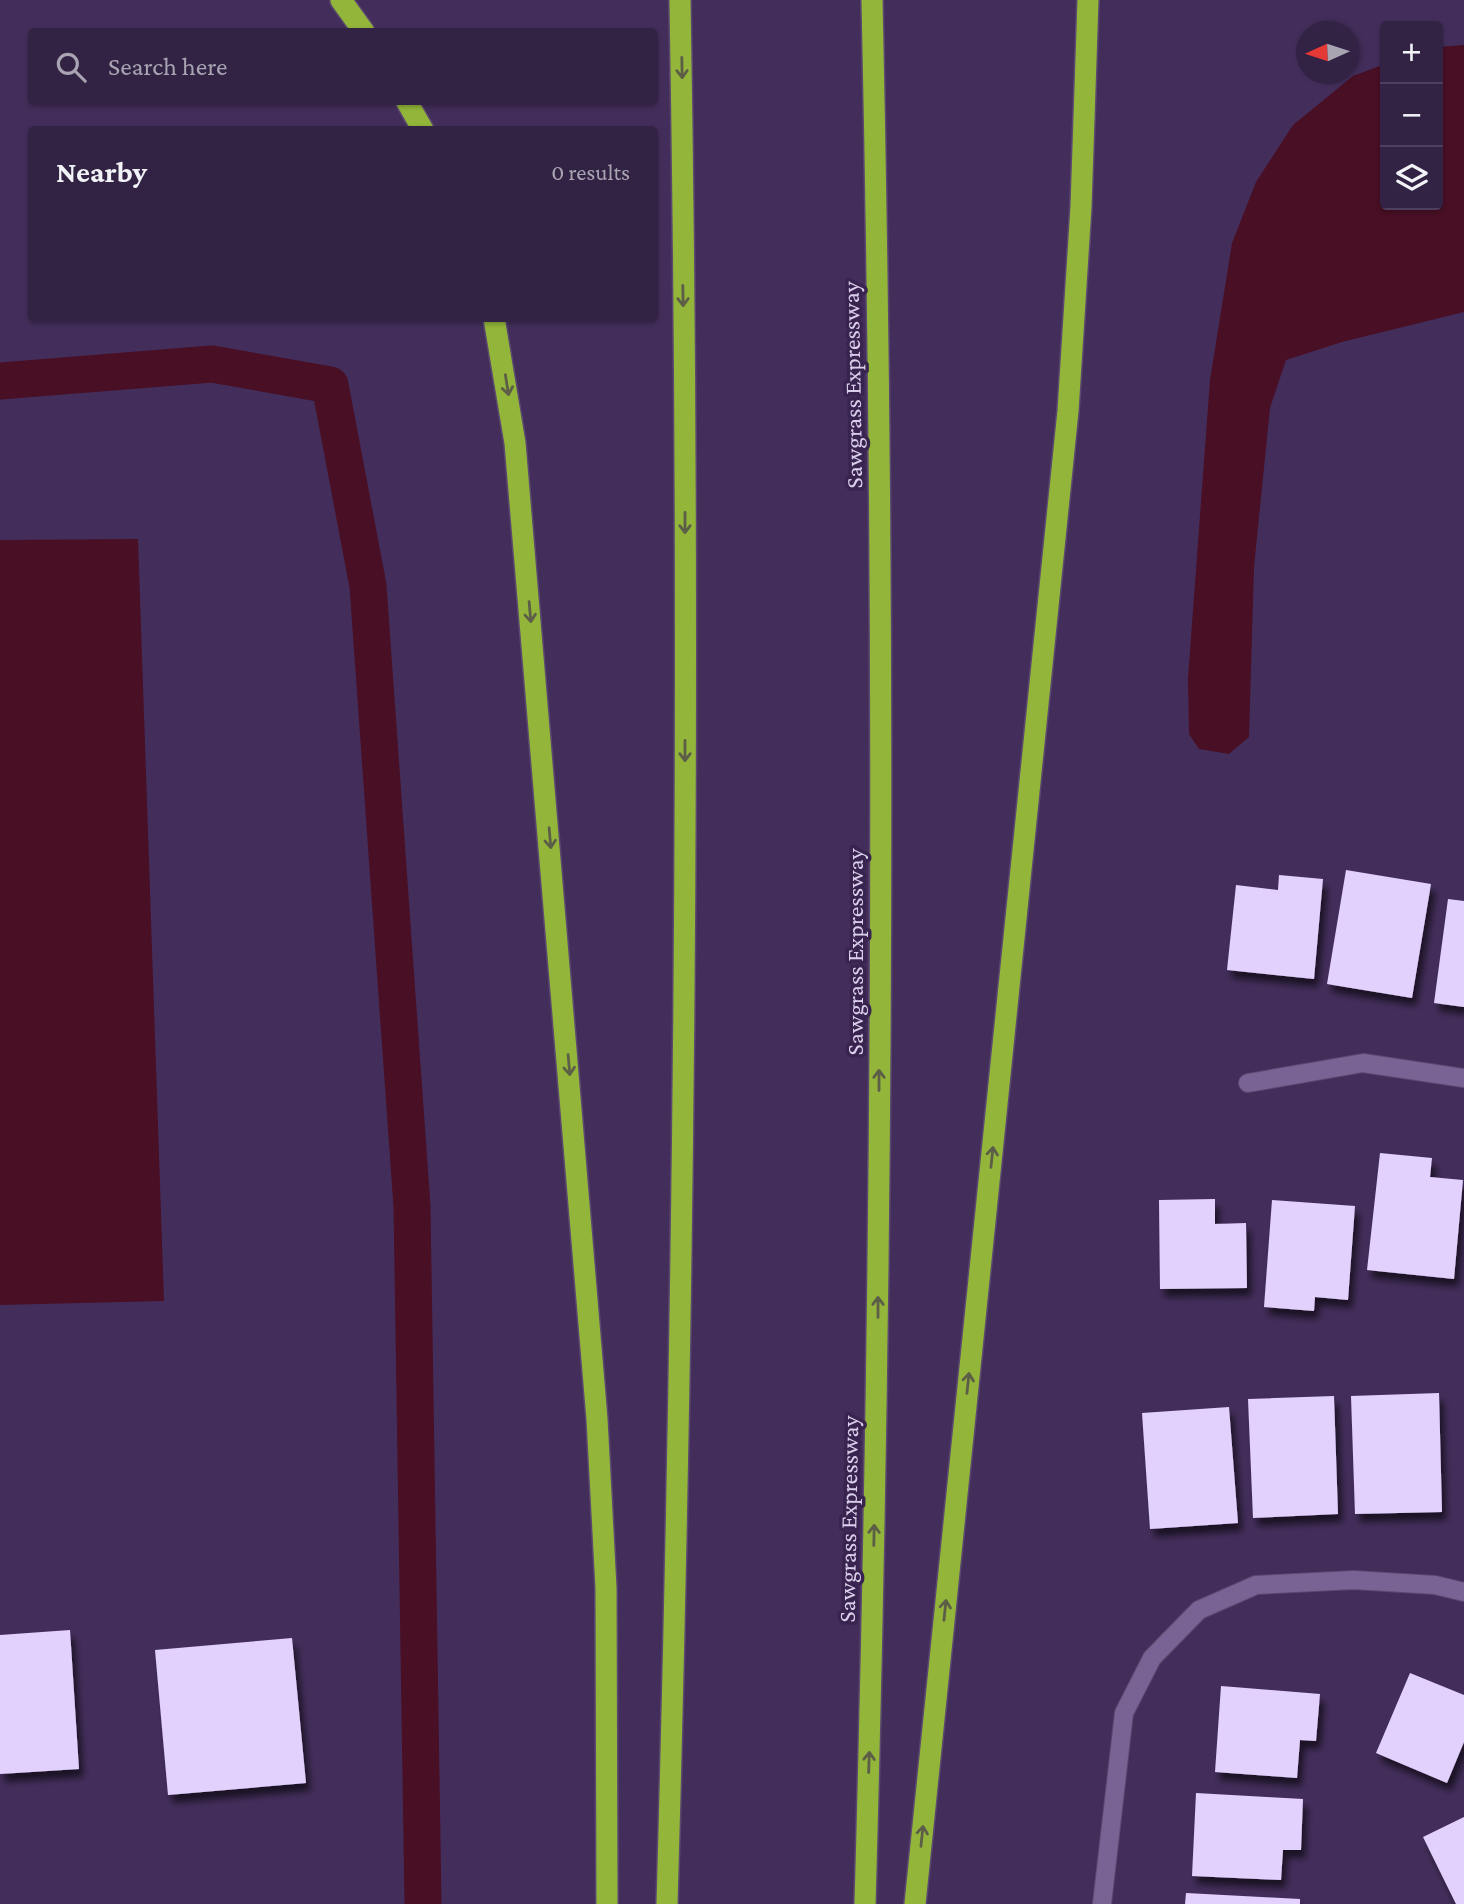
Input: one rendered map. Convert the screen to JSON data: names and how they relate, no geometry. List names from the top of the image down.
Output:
{
  "streets": {
    "highway": ["Sawgrass Expressway"]
  },
  "north": "left",
  "page": {
    "map_buttons": ["+", "−"],
    "search": "Search here",
    "heading": ["Nearby", "0 results"]
  }
}
